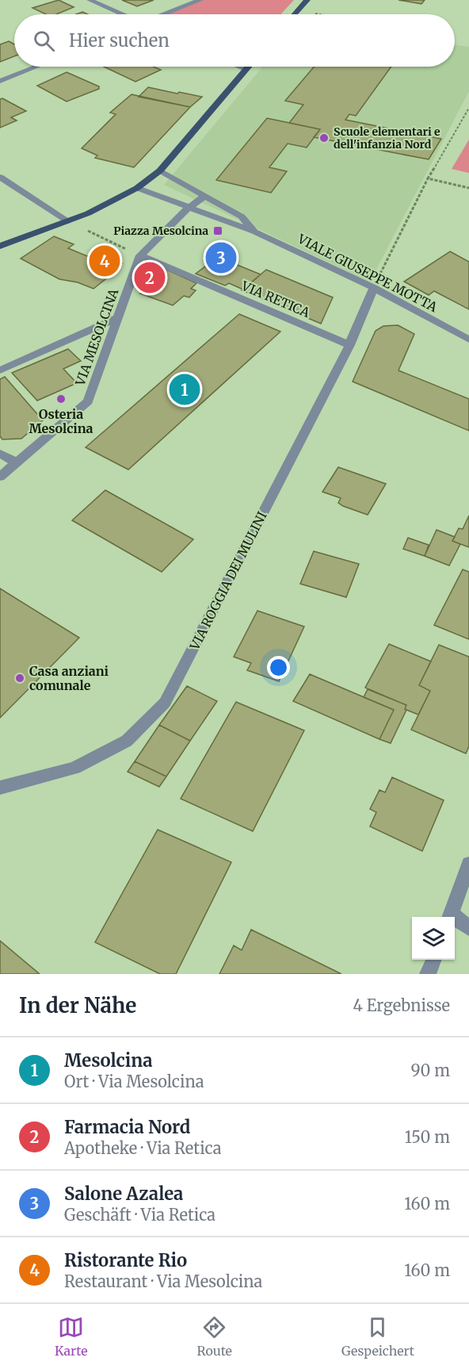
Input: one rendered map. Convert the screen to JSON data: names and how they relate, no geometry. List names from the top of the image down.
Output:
{
  "streets": {
    "street": [
      "VIALE GIUSEPPE MOTTA",
      "VIA RETICA",
      "VIA MESOLCINA",
      "VIA ROGGIA DEI MULINI"
    ]
  },
  "crossings": [
    ["VIALE GIUSEPPE MOTTA", "VIA MESOLCINA"],
    ["VIALE GIUSEPPE MOTTA", "VIA ROGGIA DEI MULINI"],
    ["VIA RETICA", "VIA MESOLCINA"],
    ["VIA RETICA", "VIA ROGGIA DEI MULINI"]
  ],
  "places": {
    "other": ["Scuole elementari e dell'infanzia Nord", "Osteria Mesolcina", "Casa anziani comunale"],
    "transit": ["Piazza Mesolcina"]
  },
  "page": {
    "search": "Hier suchen",
    "pins": [
      "3",
      "4",
      "2",
      "1"
    ],
    "heading": ["In der Nähe", "4 Ergebnisse"],
    "list": [
      {
        "mark": "1",
        "name": "Mesolcina",
        "note": "Ort · Via Mesolcina",
        "value": "90 m"
      },
      {
        "mark": "2",
        "name": "Farmacia Nord",
        "note": "Apotheke · Via Retica",
        "value": "150 m"
      },
      {
        "mark": "3",
        "name": "Salone Azalea",
        "note": "Geschäft · Via Retica",
        "value": "160 m"
      },
      {
        "mark": "4",
        "name": "Ristorante Rio",
        "note": "Restaurant · Via Mesolcina",
        "value": "160 m"
      }
    ],
    "nav": ["Karte", "Route", "Gespeichert"]
  }
}
